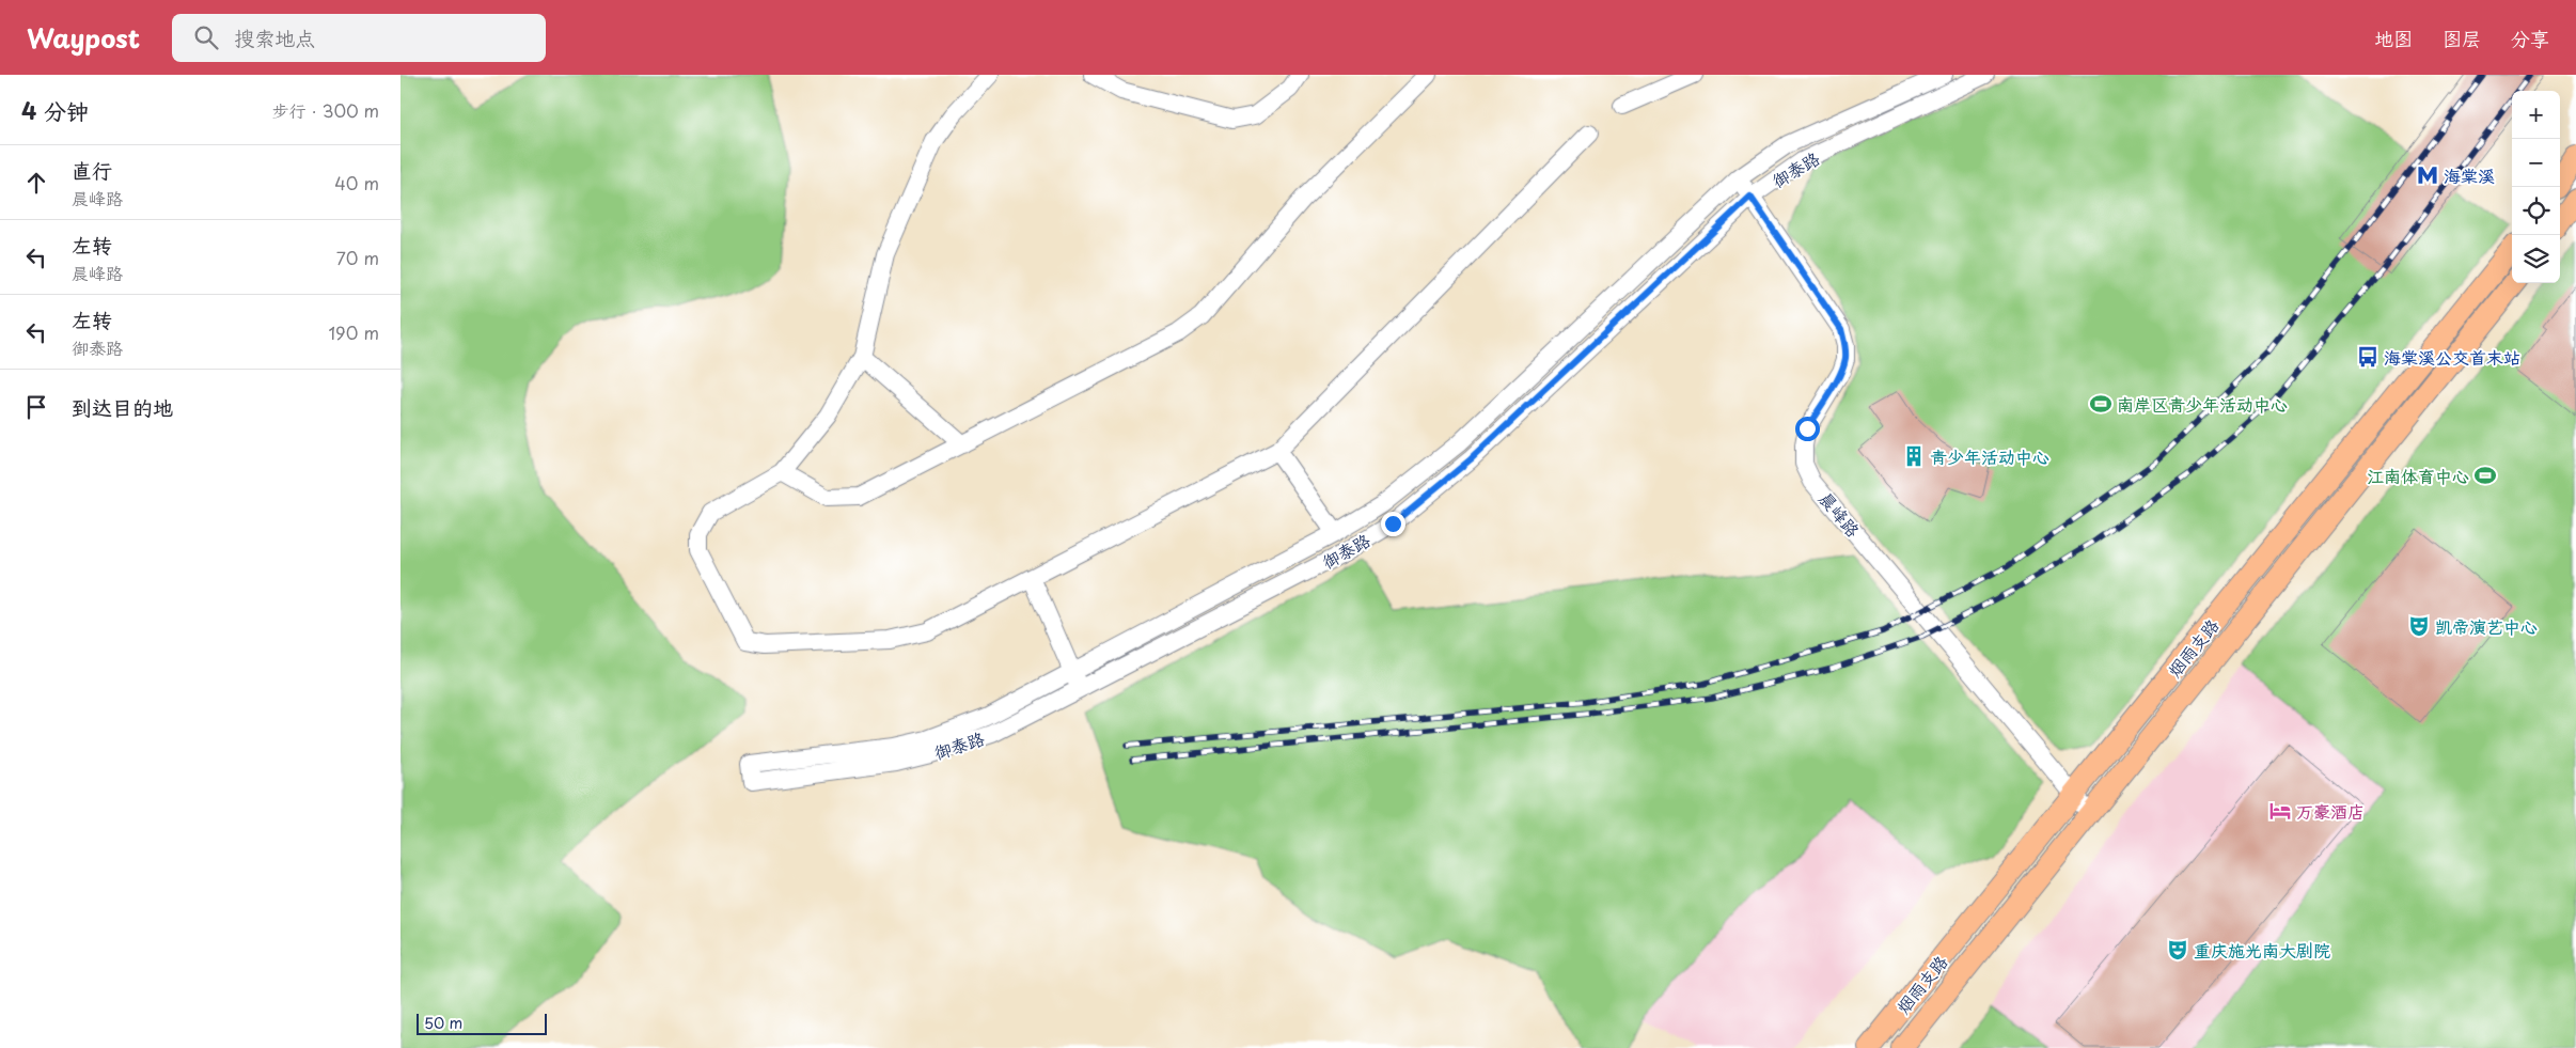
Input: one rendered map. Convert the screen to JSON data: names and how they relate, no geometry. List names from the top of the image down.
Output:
{
  "streets": {
    "main road": ["烟雨支路"],
    "street": ["御泰路", "晨峰路"]
  },
  "crossings": [
    ["御泰路", "晨峰路"],
    ["晨峰路", "烟雨支路"]
  ],
  "places": {
    "metro station": ["海棠溪"],
    "bus stop": ["海棠溪公交首末站"],
    "sports": ["南岸区青少年活动中心", "江南体育中心"],
    "building": ["青少年活动中心"],
    "theatre": ["凯帝演艺中心", "重庆施光南大剧院"],
    "hotel": ["万豪酒店"]
  },
  "scale_bar": "50 m",
  "page": {
    "header": "Waypost",
    "search": "搜索地点",
    "nav": ["地图", "图层", "分享"],
    "heading": ["4 分钟", "步行 · 300 m"],
    "map_buttons": ["+", "−"],
    "list": [
      ["直行", "晨峰路", "40 m"],
      ["左转", "晨峰路", "70 m"],
      ["左转", "御泰路", "190 m"],
      "到达目的地"
    ],
    "scale": "50 m"
  }
}
